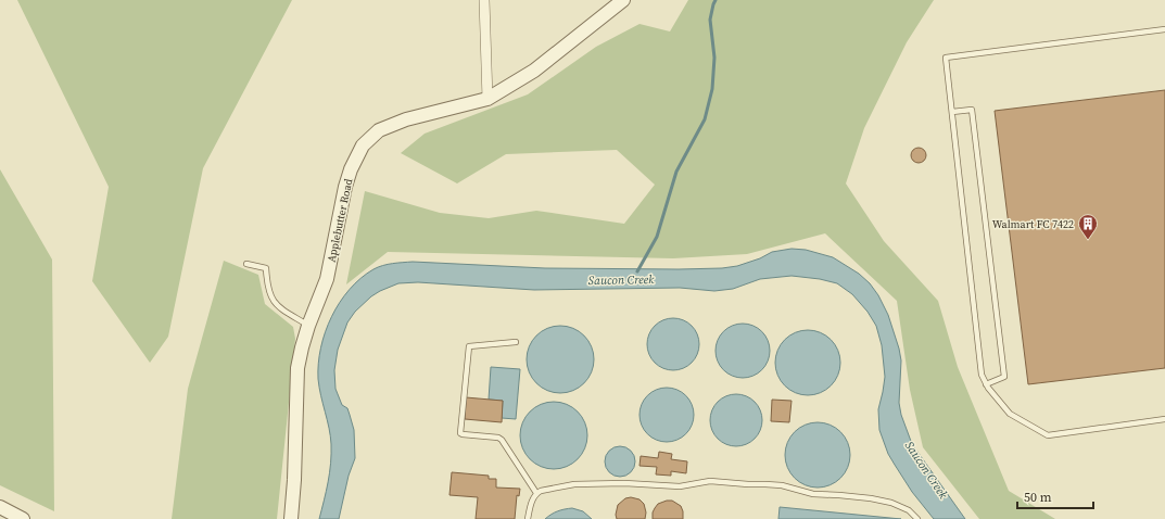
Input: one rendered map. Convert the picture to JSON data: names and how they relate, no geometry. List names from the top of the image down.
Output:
{
  "streets": {
    "street": ["Applebutter Road"]
  },
  "water": ["Saucon Creek"],
  "places": {
    "building": ["Walmart FC 7422"]
  },
  "scale_bar": "50 m"
}
